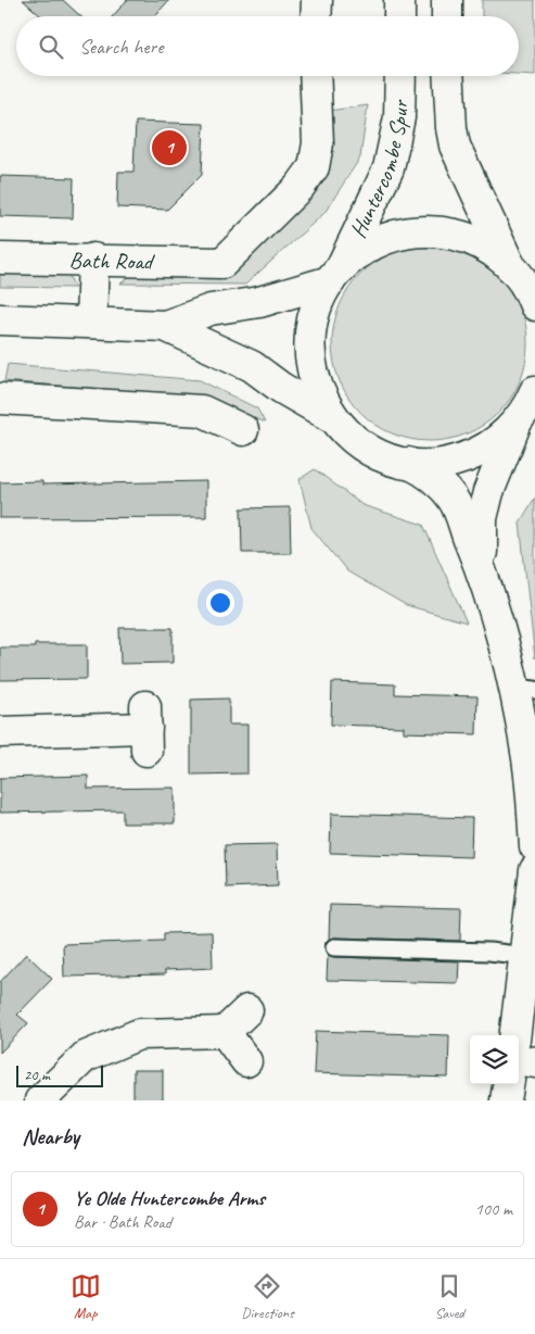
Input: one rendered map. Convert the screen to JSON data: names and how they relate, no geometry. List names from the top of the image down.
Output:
{
  "streets": {
    "main road": ["Huntercombe Spur", "Bath Road"]
  },
  "scale_bar": "20 m",
  "page": {
    "search": "Search here",
    "pins": "1",
    "scale": "20 m",
    "heading": "Nearby",
    "list": [
      {
        "mark": "1",
        "name": "Ye Olde Huntercombe Arms",
        "note": "Bar · Bath Road",
        "value": "100 m"
      }
    ],
    "nav": ["Map", "Directions", "Saved"]
  }
}
